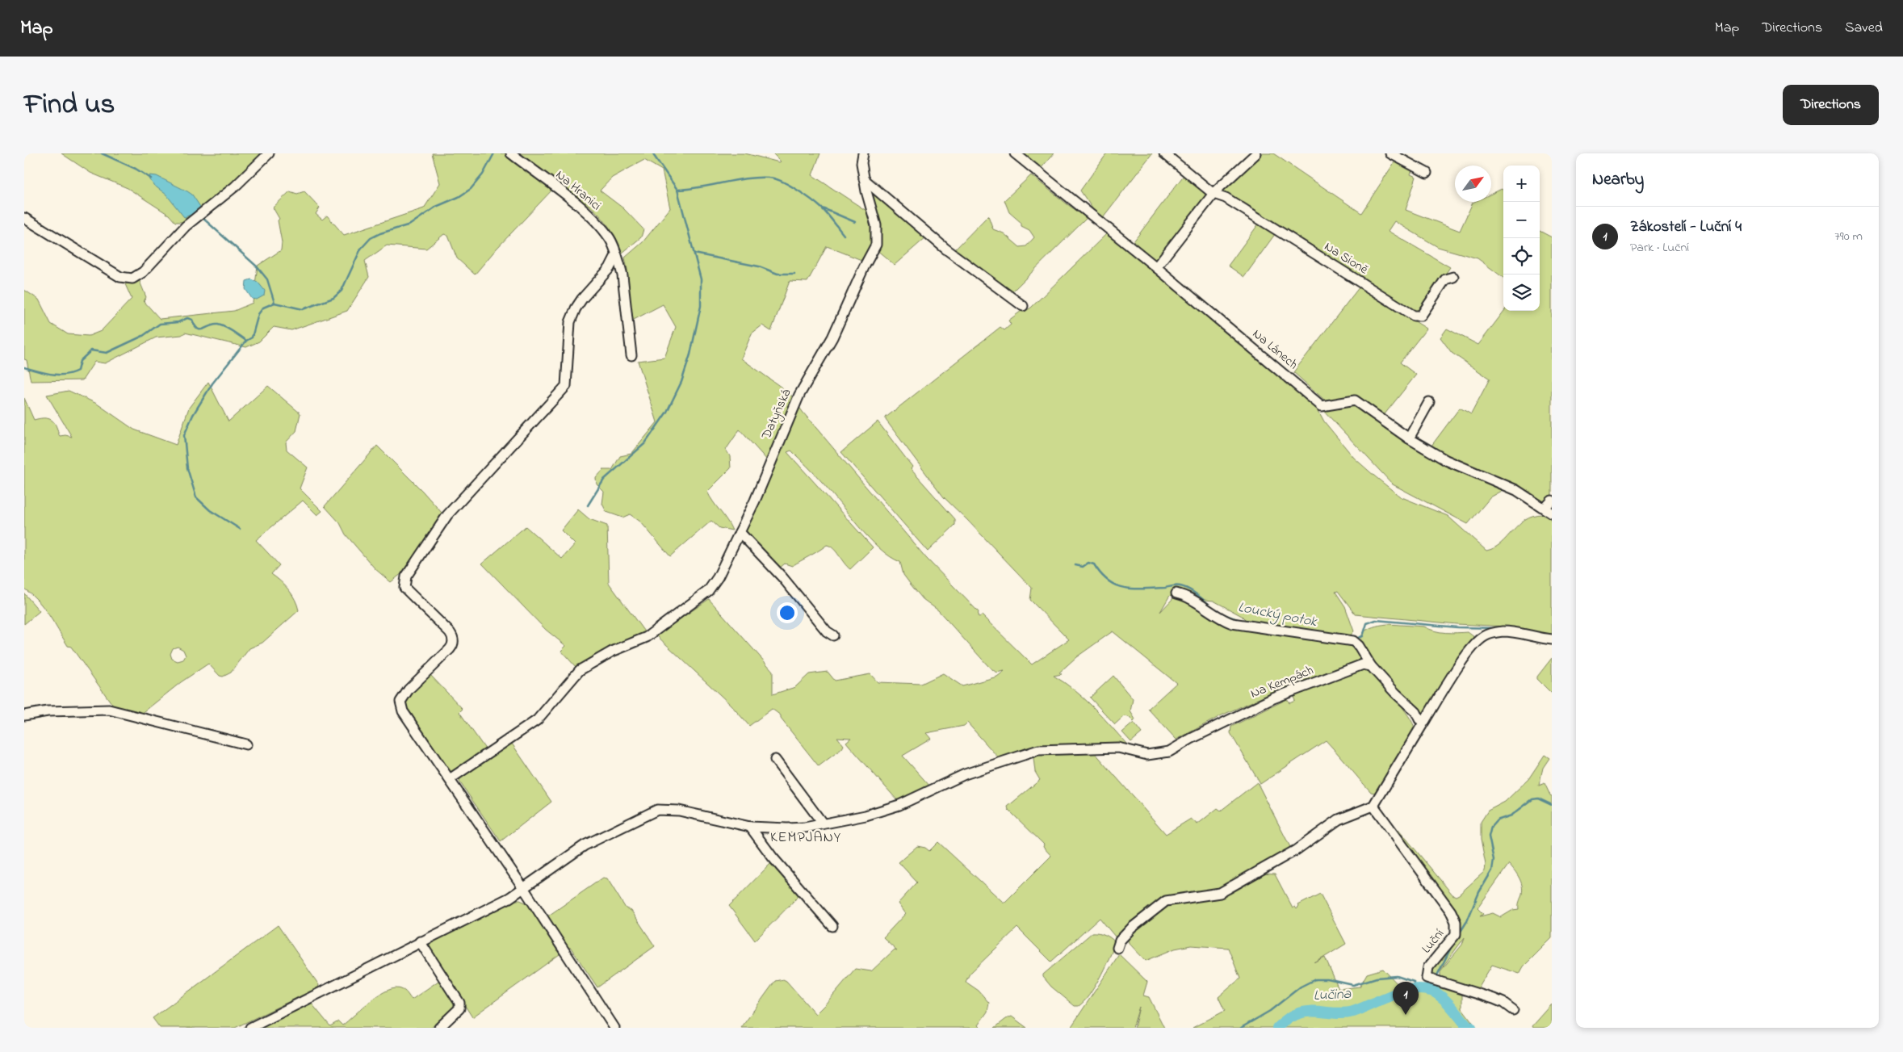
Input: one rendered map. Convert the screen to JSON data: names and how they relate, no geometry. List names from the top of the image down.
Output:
{
  "streets": {
    "street": [
      "Na Hranici",
      "Na Sioně",
      "Na Lánech",
      "Datyňská",
      "Na Kempách",
      "Luční"
    ]
  },
  "districts": ["KEMPJANY"],
  "water": ["Loucký potok", "Lučina"],
  "north": "top right",
  "page": {
    "header": "Map",
    "nav": ["Map", "Directions", "Saved"],
    "title": "Find us",
    "buttons": "Directions",
    "heading": "Nearby",
    "map_buttons": ["+", "−"],
    "list": [
      {
        "mark": "1",
        "name": "Zákostelí - Luční 4",
        "note": "Park · Luční",
        "value": "790 m"
      }
    ],
    "pins": "1"
  }
}
